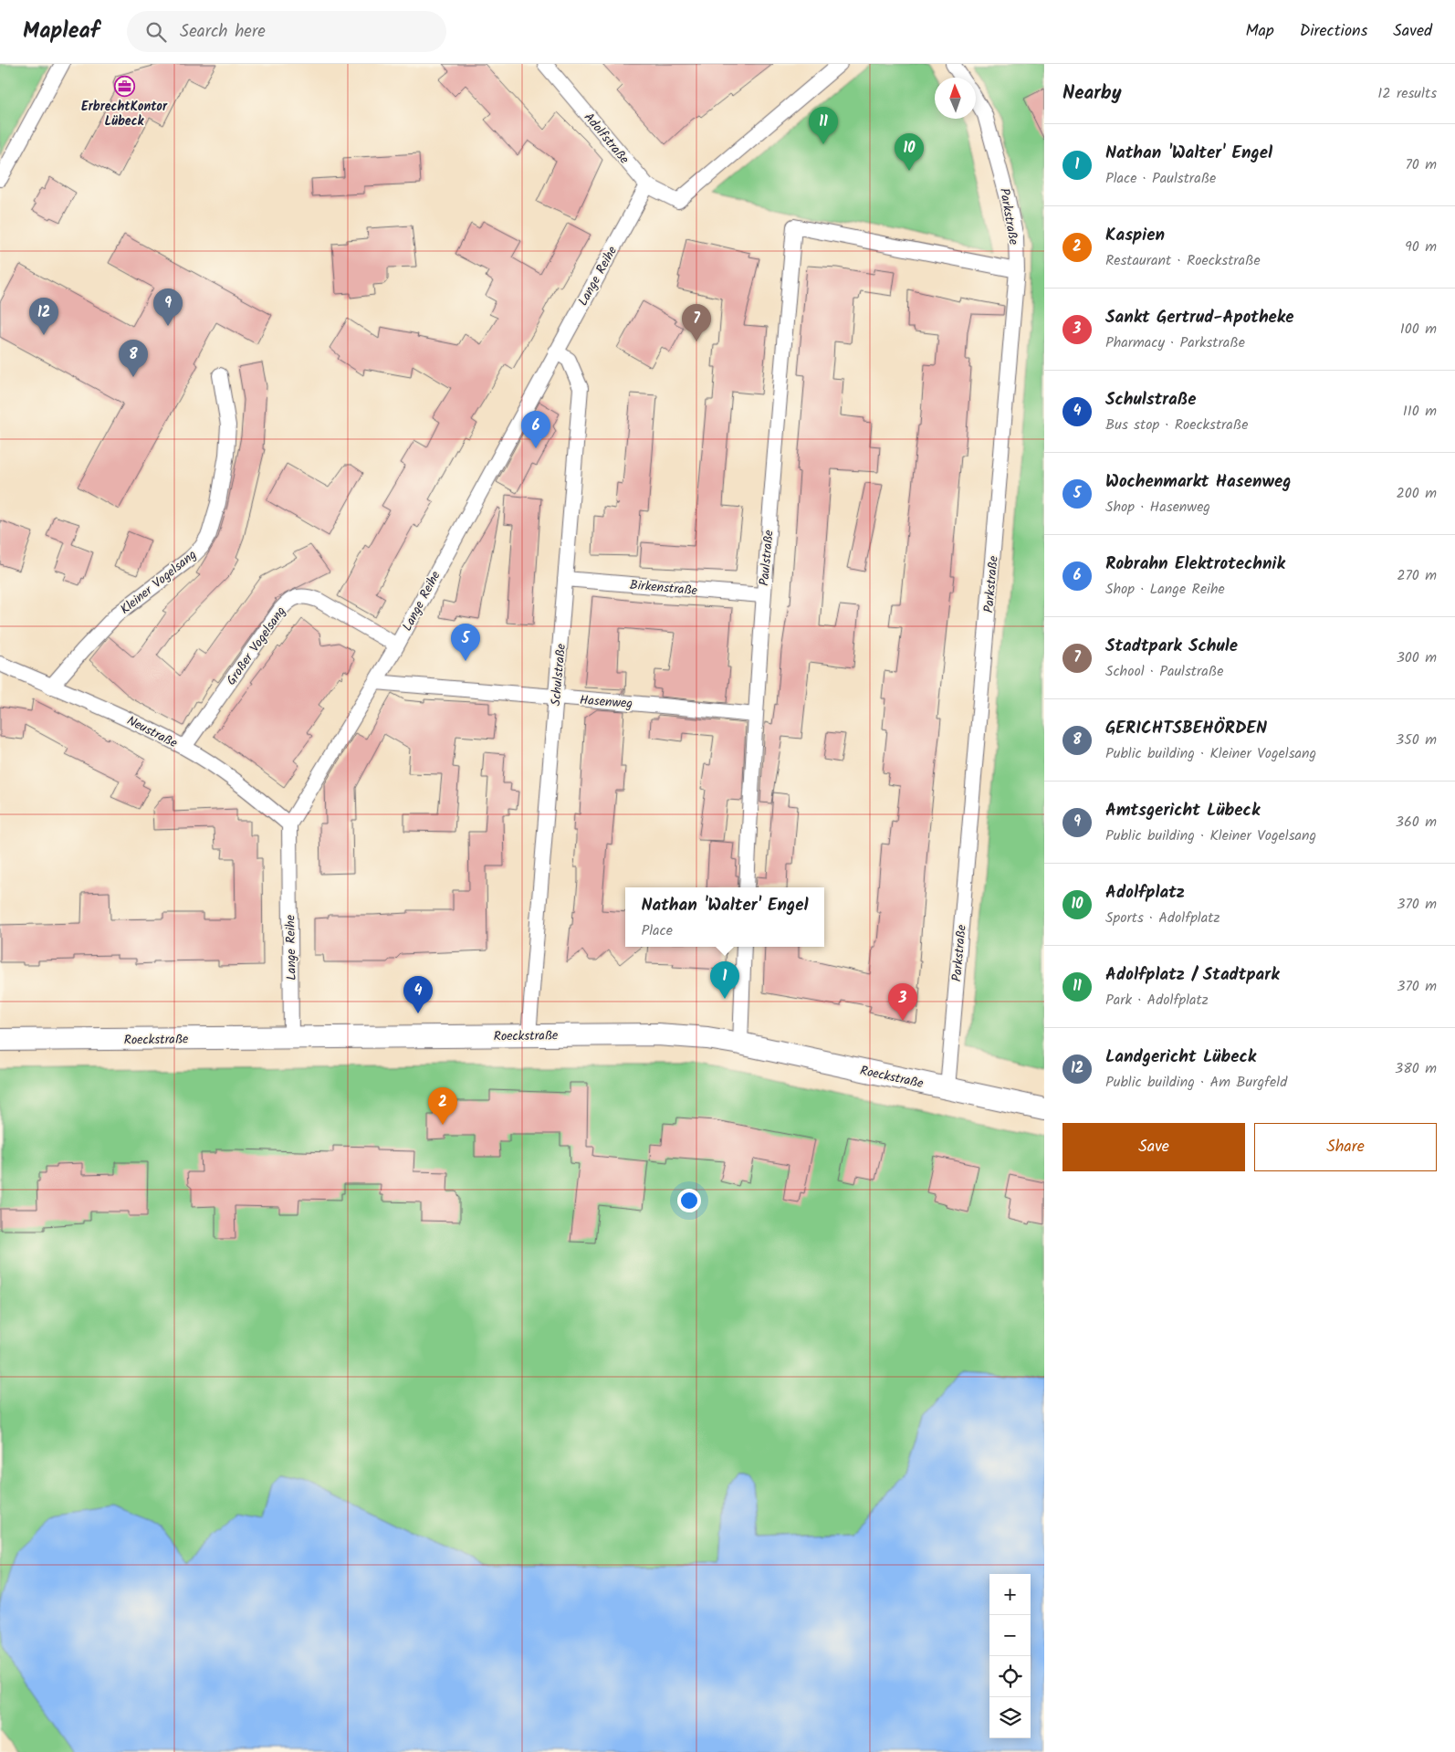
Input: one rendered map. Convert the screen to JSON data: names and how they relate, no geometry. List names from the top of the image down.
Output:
{
  "streets": {
    "main road": ["Roeckstraße"],
    "street": [
      "Adolfstraße",
      "Parkstraße",
      "Lange Reihe",
      "Paulstraße",
      "Kleiner Vogelsang",
      "Birkenstraße",
      "Großer Vogelsang",
      "Schulstraße",
      "Hasenweg",
      "Neustraße"
    ]
  },
  "crossings": [
    ["Adolfstraße", "Lange Reihe"],
    ["Parkstraße", "Paulstraße"],
    ["Parkstraße", "Roeckstraße"],
    ["Lange Reihe", "Großer Vogelsang"],
    ["Lange Reihe", "Schulstraße"],
    ["Lange Reihe", "Hasenweg"],
    ["Lange Reihe", "Neustraße"],
    ["Lange Reihe", "Roeckstraße"],
    ["Paulstraße", "Birkenstraße"],
    ["Paulstraße", "Hasenweg"],
    ["Kleiner Vogelsang", "Neustraße"],
    ["Birkenstraße", "Schulstraße"],
    ["Großer Vogelsang", "Neustraße"],
    ["Schulstraße", "Hasenweg"],
    ["Schulstraße", "Roeckstraße"]
  ],
  "places": {
    "office": ["ErbrechtKontor Lübeck"]
  },
  "north": "top",
  "page": {
    "header": "Mapleaf",
    "search": "Search here",
    "nav": ["Map", "Directions", "Saved"],
    "heading": ["Nearby", "12 results"],
    "pins": [
      "11",
      "10",
      "9",
      "12",
      "7",
      "8",
      "6",
      "5",
      "1",
      "4",
      "3",
      "2"
    ],
    "list": [
      {
        "mark": "1",
        "name": "Nathan 'Walter' Engel",
        "note": "Place · Paulstraße",
        "value": "70 m"
      },
      {
        "mark": "2",
        "name": "Kaspien",
        "note": "Restaurant · Roeckstraße",
        "value": "90 m"
      },
      {
        "mark": "3",
        "name": "Sankt Gertrud-Apotheke",
        "note": "Pharmacy · Parkstraße",
        "value": "100 m"
      },
      {
        "mark": "4",
        "name": "Schulstraße",
        "note": "Bus stop · Roeckstraße",
        "value": "110 m"
      },
      {
        "mark": "5",
        "name": "Wochenmarkt Hasenweg",
        "note": "Shop · Hasenweg",
        "value": "200 m"
      },
      {
        "mark": "6",
        "name": "Robrahn Elektrotechnik",
        "note": "Shop · Lange Reihe",
        "value": "270 m"
      },
      {
        "mark": "7",
        "name": "Stadtpark Schule",
        "note": "School · Paulstraße",
        "value": "300 m"
      },
      {
        "mark": "8",
        "name": "GERICHTSBEHÖRDEN",
        "note": "Public building · Kleiner Vogelsang",
        "value": "350 m"
      },
      {
        "mark": "9",
        "name": "Amtsgericht Lübeck",
        "note": "Public building · Kleiner Vogelsang",
        "value": "360 m"
      },
      {
        "mark": "10",
        "name": "Adolfplatz",
        "note": "Sports · Adolfplatz",
        "value": "370 m"
      },
      {
        "mark": "11",
        "name": "Adolfplatz / Stadtpark",
        "note": "Park · Adolfplatz",
        "value": "370 m"
      },
      {
        "mark": "12",
        "name": "Landgericht Lübeck",
        "note": "Public building · Am Burgfeld",
        "value": "380 m"
      }
    ],
    "popup": ["Nathan 'Walter' Engel", "Place"],
    "buttons": ["Save", "Share"],
    "map_buttons": ["+", "−"]
  }
}
